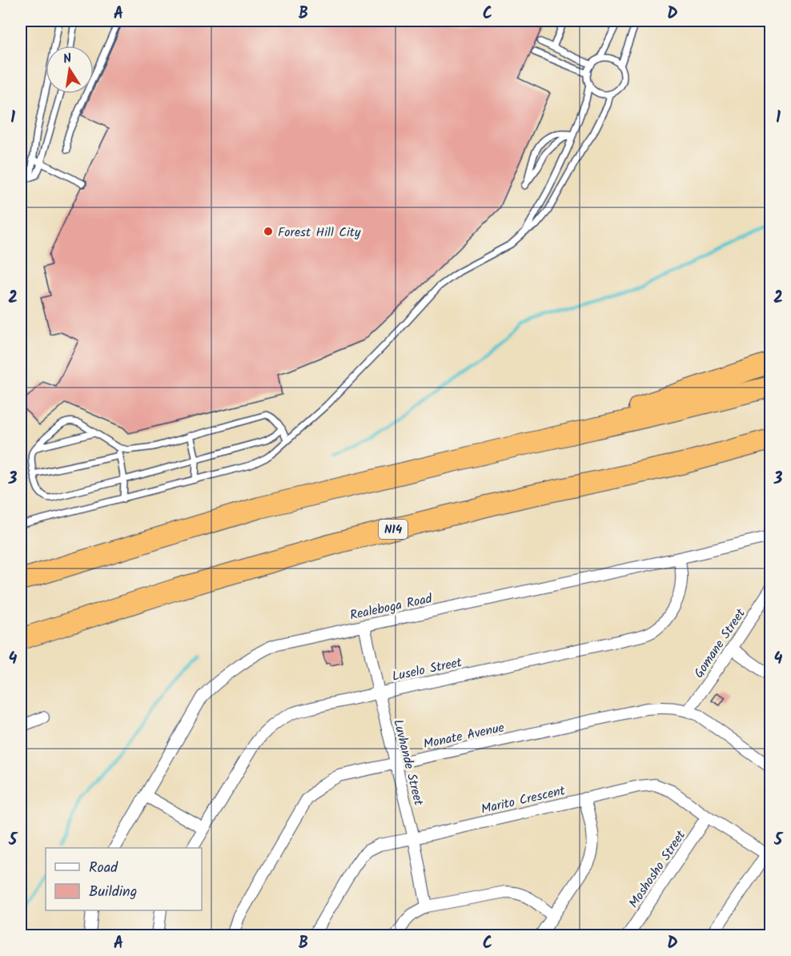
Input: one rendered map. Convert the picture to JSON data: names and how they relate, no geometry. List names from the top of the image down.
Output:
{
  "streets": {
    "highway": ["N14"],
    "street": [
      "Realeboga Road",
      "Gomane Street",
      "Luselo Street",
      "Monate Avenue",
      "Luvhande Street",
      "Marito Crescent",
      "Moshosho Street"
    ]
  },
  "crossings": [
    ["Realeboga Road", "Luselo Street"],
    ["Realeboga Road", "Luvhande Street"],
    ["Gomane Street", "Monate Avenue"],
    ["Luselo Street", "Luvhande Street"],
    ["Monate Avenue", "Luvhande Street"],
    ["Luvhande Street", "Marito Crescent"],
    ["Marito Crescent", "Moshosho Street"]
  ],
  "places": ["Forest Hill City"],
  "legend": ["Road", "Building"],
  "north": "top",
  "grid": {
    "columns": [
      "A",
      "B",
      "C",
      "D"
    ],
    "rows": [
      "1",
      "2",
      "3",
      "4",
      "5"
    ]
  }
}
